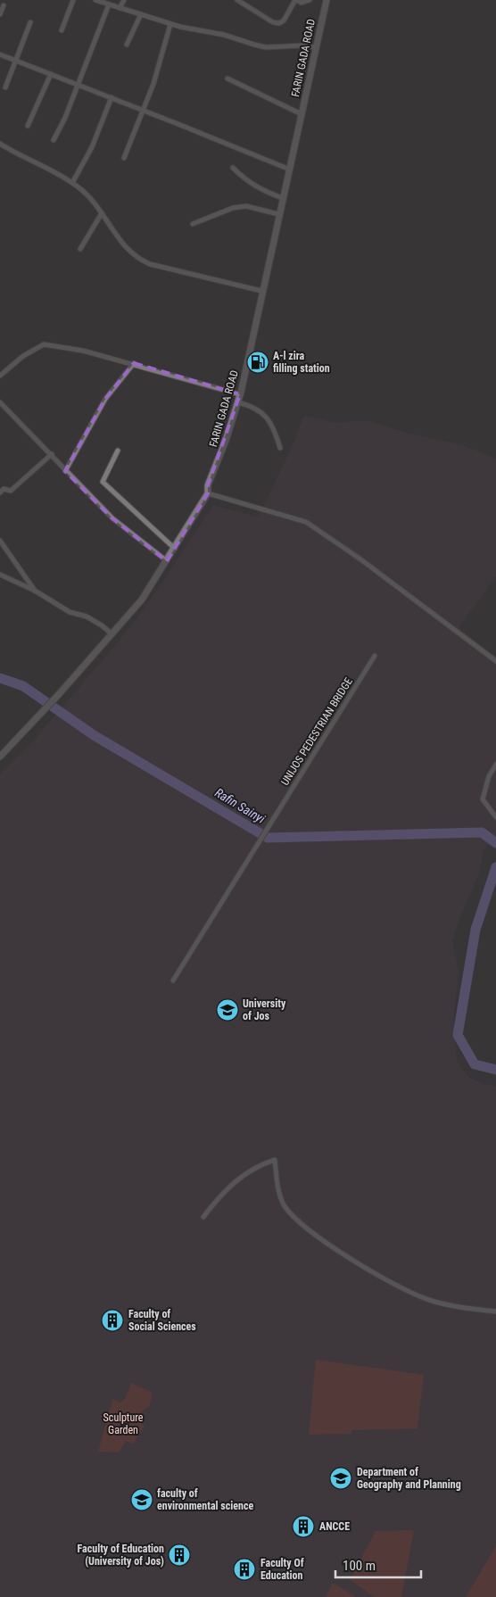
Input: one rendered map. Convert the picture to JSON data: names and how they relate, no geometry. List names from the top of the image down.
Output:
{
  "streets": {
    "main road": ["FARIN GADA ROAD"],
    "street": ["UNIJOS PEDESTRIAN BRIDGE"]
  },
  "water": ["Rafin Sainyi"],
  "parks": ["Sculpture Garden"],
  "places": {
    "fuel station": ["A-l zira filling station"],
    "school or university": ["University of Jos", "Department of Geography and Planning", "faculty of environmental science"],
    "building": [
      "Faculty of Social Sciences",
      "ANCCE",
      "Faculty of Education (University of Jos)",
      "Faculty Of Education"
    ]
  },
  "scale_bar": "100 m"
}
